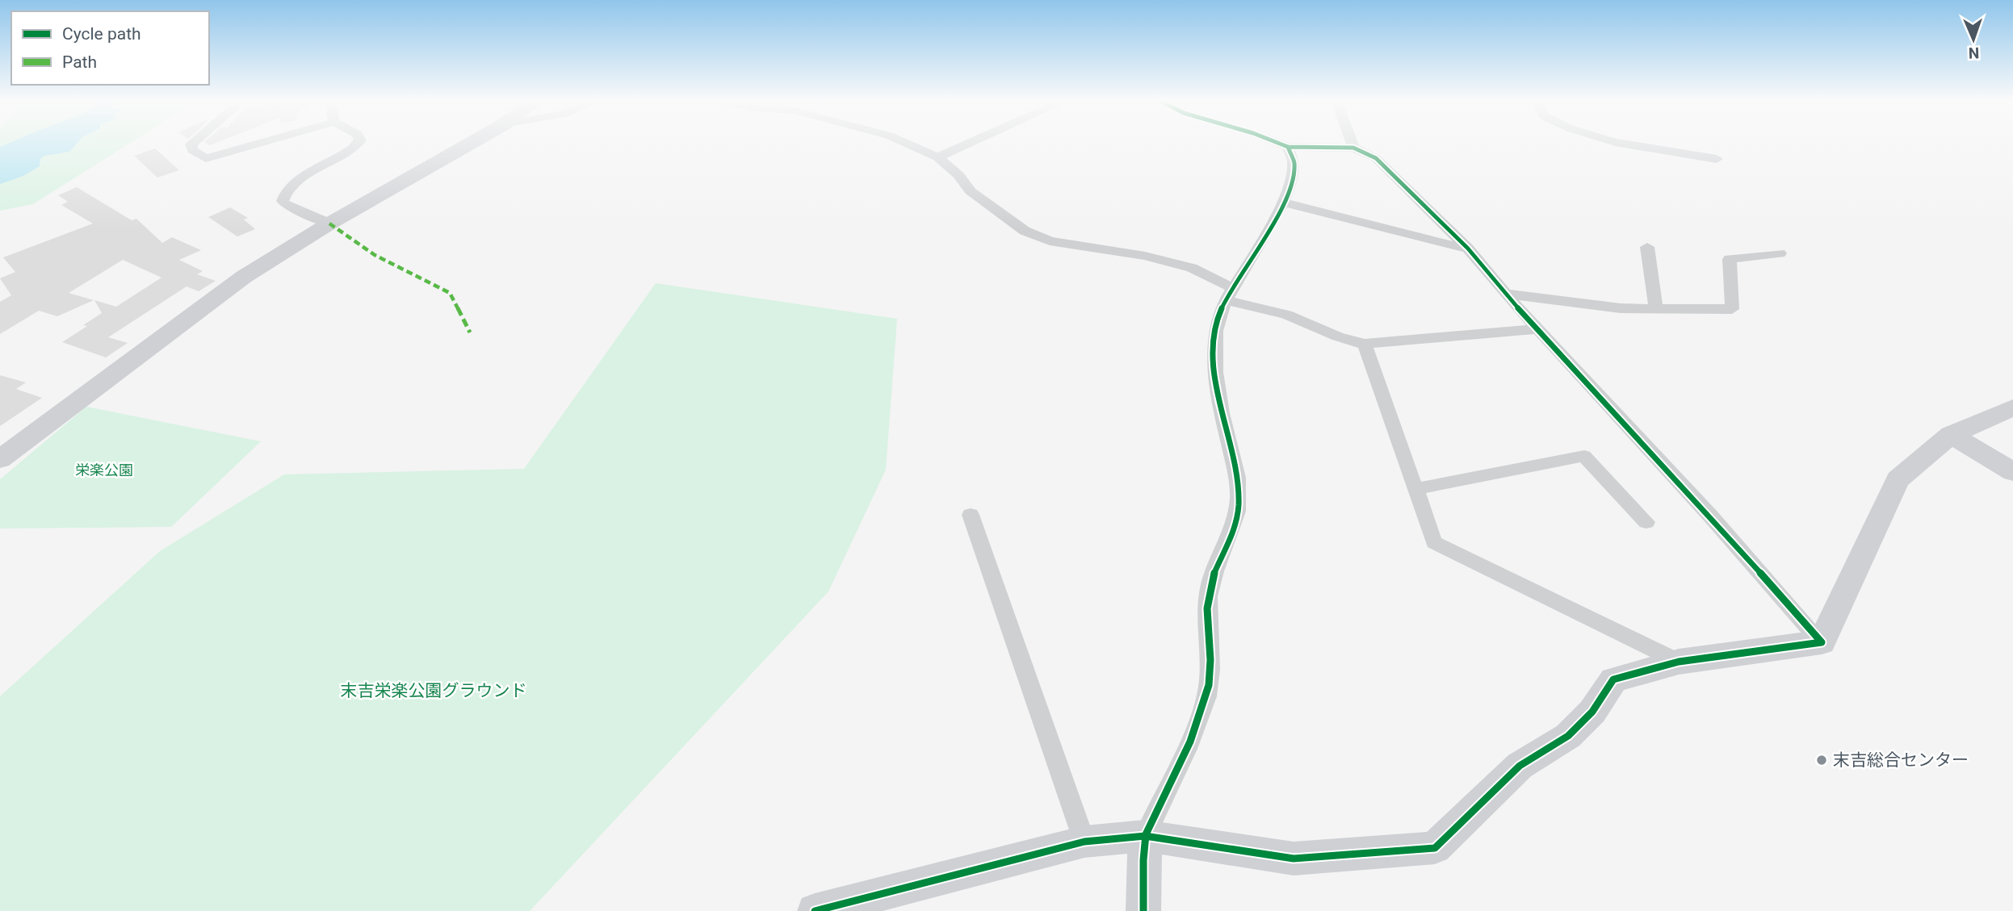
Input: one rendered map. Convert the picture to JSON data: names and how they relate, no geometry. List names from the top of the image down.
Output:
{
  "parks": ["栄楽公園", "末吉栄楽公園グラウンド"],
  "places": ["末吉総合センター"],
  "legend": ["Cycle path", "Path"],
  "north": "bottom"
}
